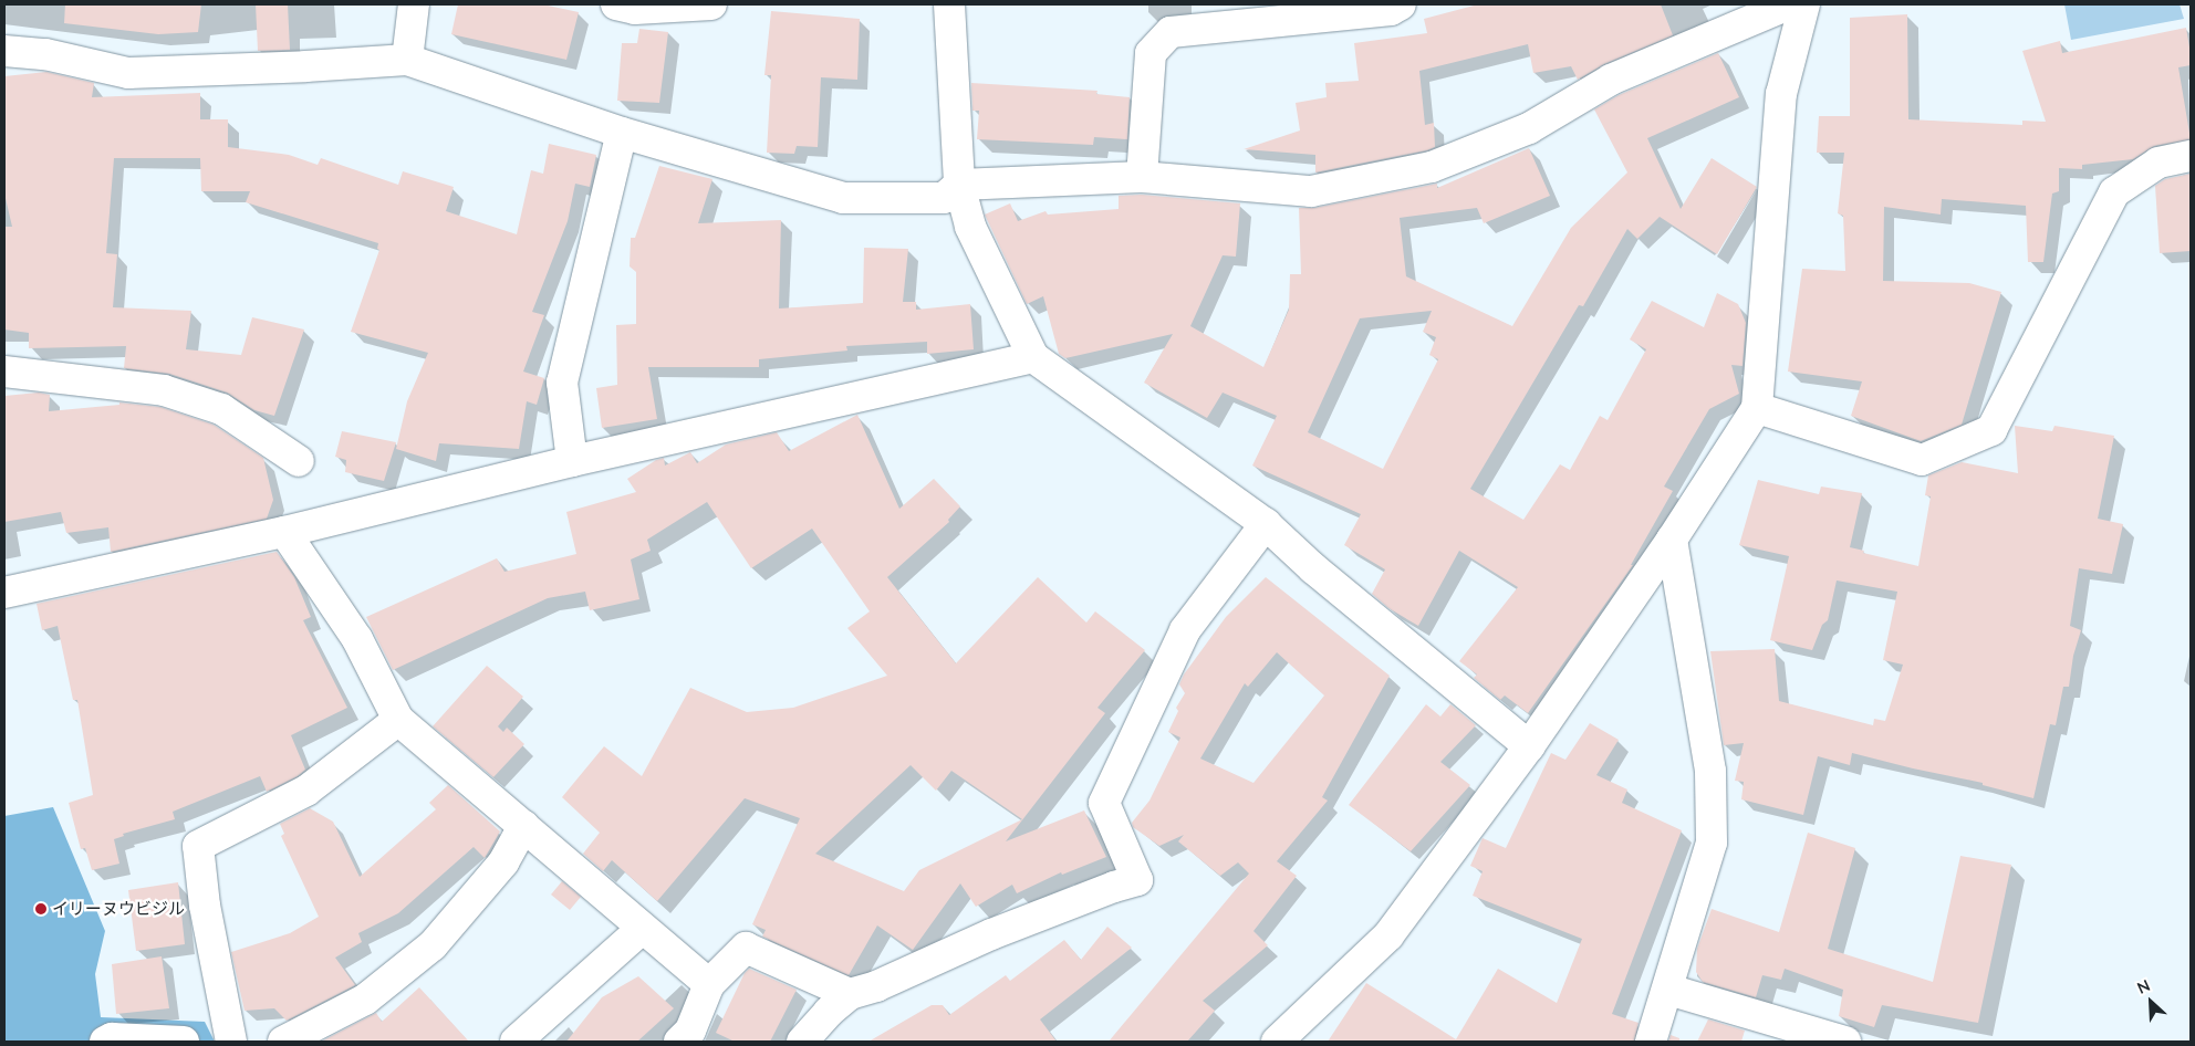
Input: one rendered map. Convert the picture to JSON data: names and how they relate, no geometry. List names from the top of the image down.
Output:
{
  "places": ["イリーヌウビジル"],
  "north": "top left"
}
